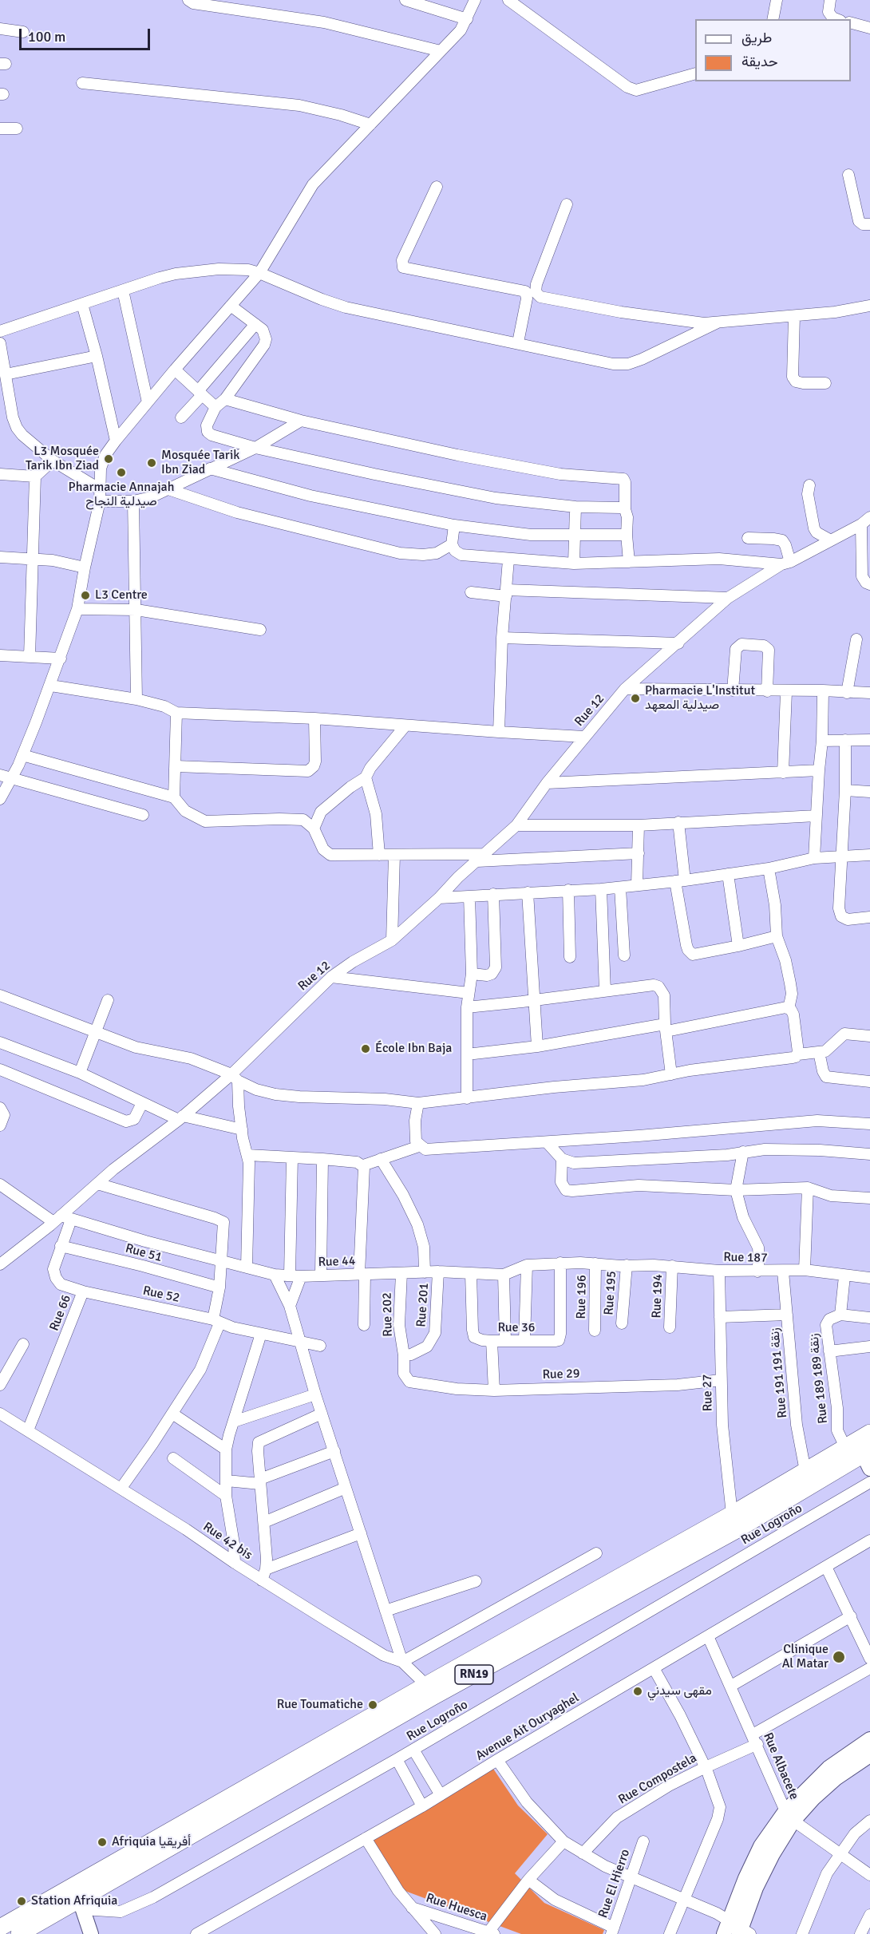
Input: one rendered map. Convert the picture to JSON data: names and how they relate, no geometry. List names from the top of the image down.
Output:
{
  "streets": {
    "main road": ["RN19"],
    "street": [
      "Rue 12",
      "Rue 51",
      "Rue 187",
      "Rue 44",
      "Rue 195",
      "Rue 52",
      "Rue 194",
      "Rue 196",
      "Rue 201",
      "Rue 66",
      "Rue 202",
      "Rue 36",
      "Rue 191 زنقة 191",
      "Rue 29",
      "Rue 189 زنقة 189",
      "Rue 27",
      "Rue Logroño",
      "Rue 42 bis",
      "Avenue Ait Ouryaghel",
      "Rue Albacete",
      "Rue Compostela",
      "Rue El Hierro",
      "Rue Huesca"
    ]
  },
  "crossings": [
    ["Rue 12", "Rue 44"],
    ["Rue 12", "Rue 66"],
    ["Rue 51", "Rue 66"],
    ["Rue 187", "Rue 44"],
    ["Rue 187", "Rue 195"],
    ["Rue 187", "Rue 194"],
    ["Rue 187", "Rue 191 زنقة 191"],
    ["Rue 187", "Rue 27"],
    ["Rue 44", "Rue 195"],
    ["Rue 44", "Rue 196"],
    ["Rue 44", "Rue 201"],
    ["Rue 44", "Rue 66"],
    ["Rue 44", "Rue 202"],
    ["Rue 44", "Rue 36"],
    ["Rue 52", "Rue 66"],
    ["Rue 201", "Rue 202"],
    ["Rue 201", "Rue 29"],
    ["Rue 66", "Rue 42 bis"],
    ["Rue 202", "Rue 29"],
    ["Rue 191 زنقة 191", "RN19"],
    ["Rue 29", "Rue 27"],
    ["Rue 189 زنقة 189", "RN19"],
    ["Rue 27", "RN19"],
    ["Rue Logroño", "RN19"],
    ["Rue 42 bis", "RN19"],
    ["Avenue Ait Ouryaghel", "Rue Albacete"],
    ["Rue Albacete", "Rue Compostela"]
  ],
  "places": [
    "L3 Mosquée Tarik Ibn Ziad",
    "Mosquée Tarik Ibn Ziad",
    "Pharmacie Annajah صيدلية النجاح",
    "L3 Centre",
    "Pharmacie L'Institut صيدلية المعهد",
    "École Ibn Baja",
    "Clinique Al Matar",
    "مقهى سيدني",
    "Rue Toumatiche",
    "Afriquia أفريقيا",
    "Station Afriquia"
  ],
  "legend": ["طريق", "حديقة"],
  "scale_bar": "100 m"
}
